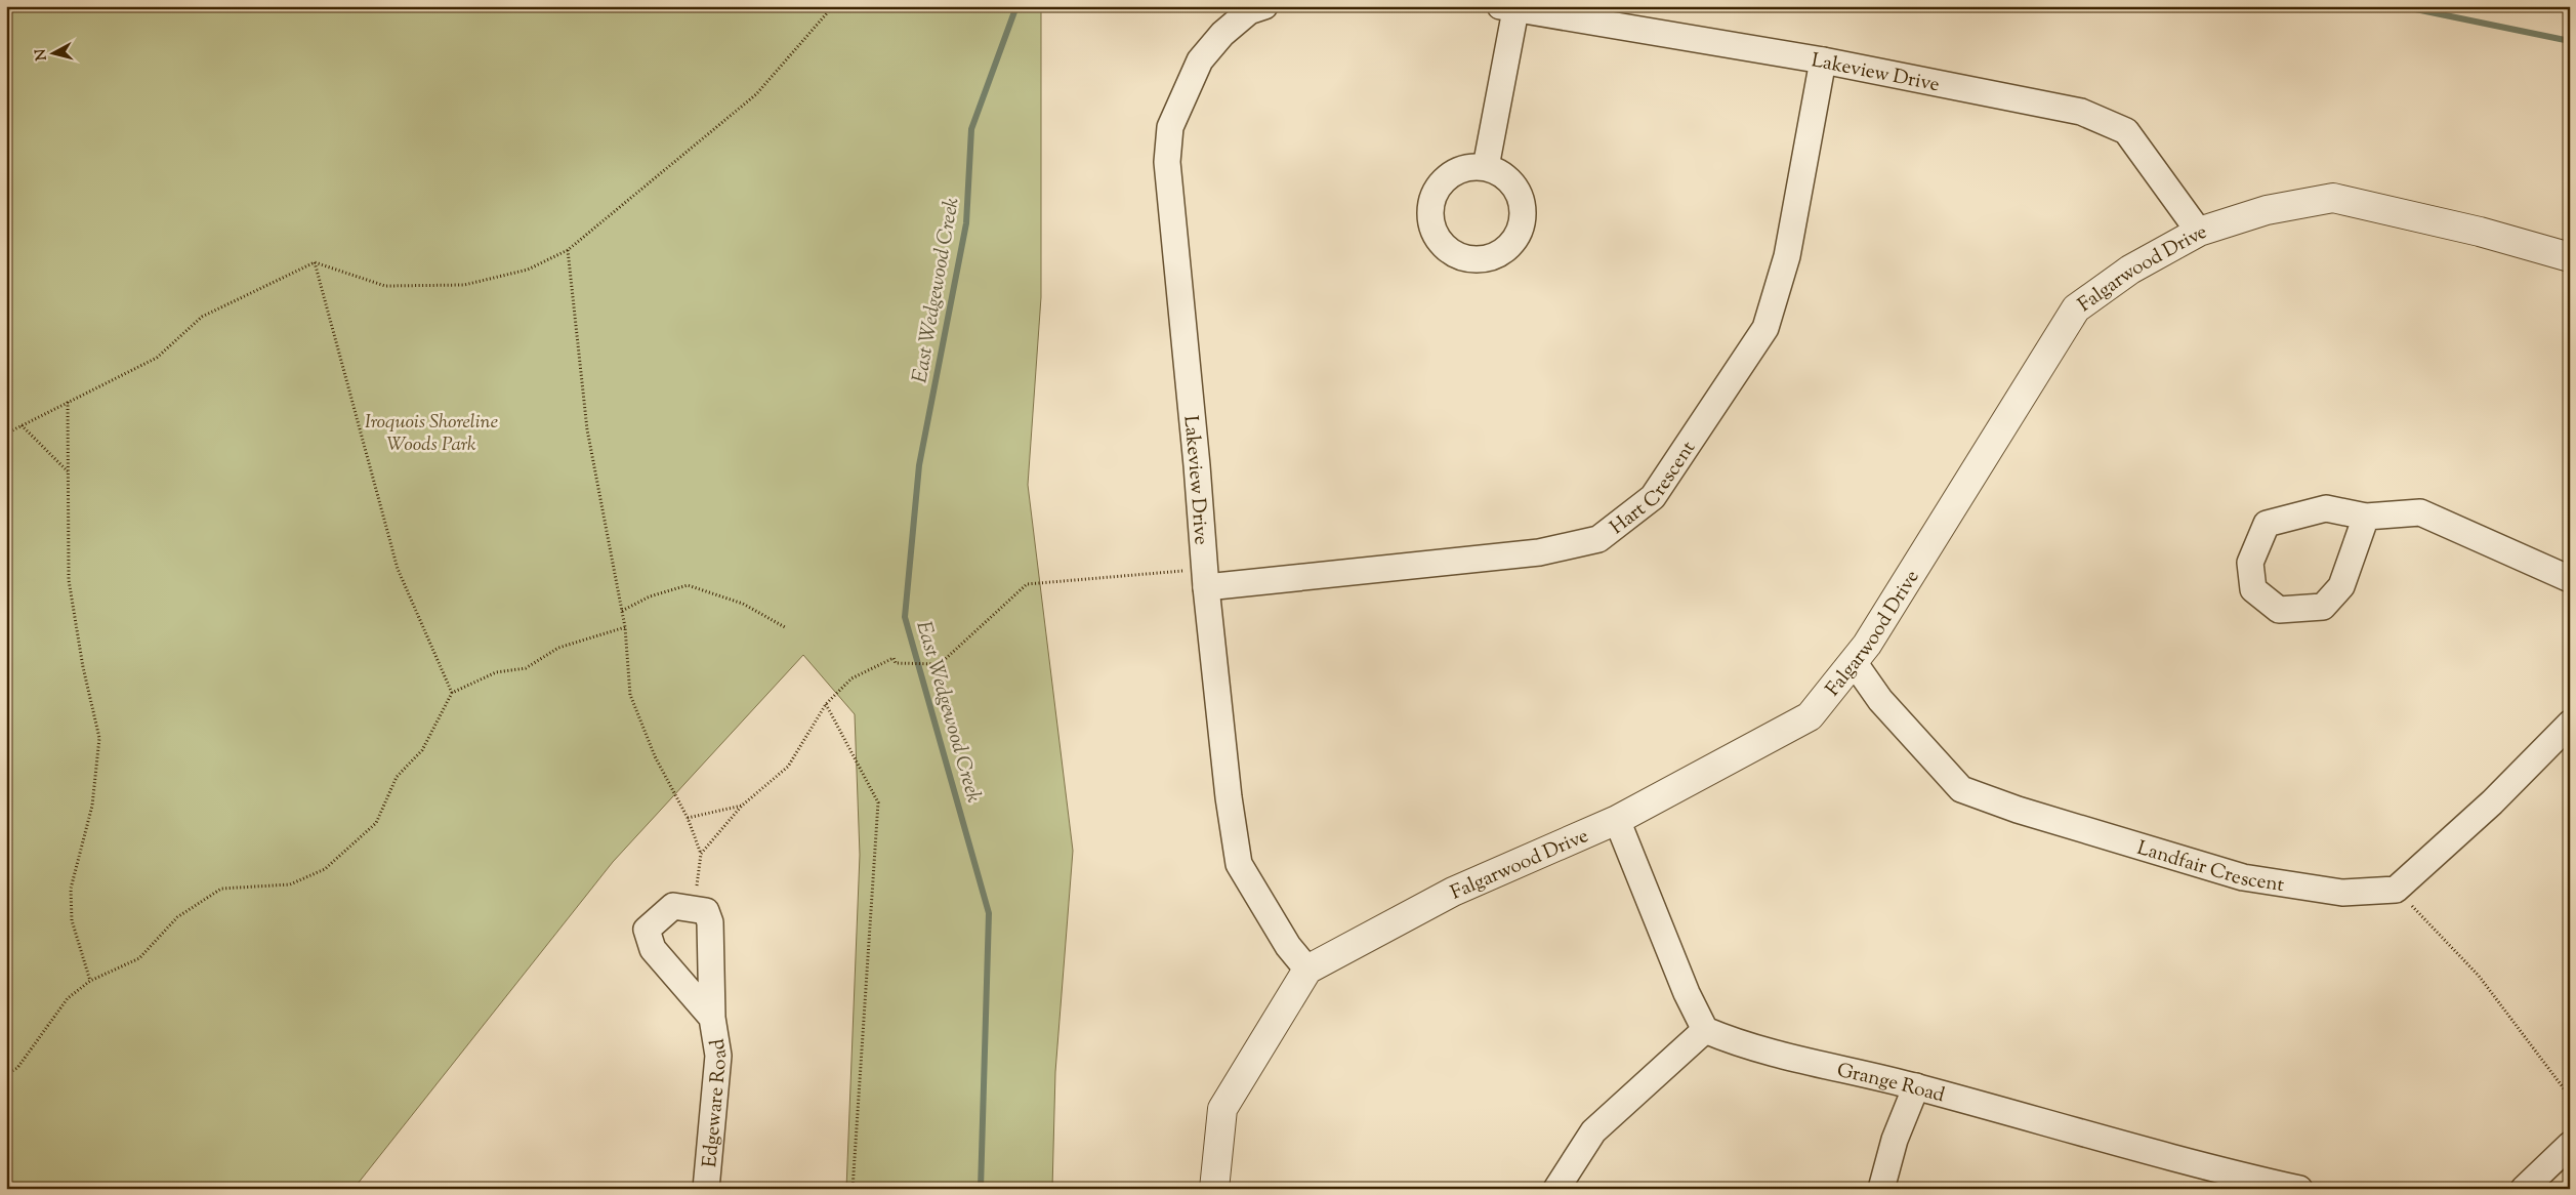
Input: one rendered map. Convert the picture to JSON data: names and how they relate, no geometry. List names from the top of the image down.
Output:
{
  "streets": {
    "street": [
      "Lakeview Drive",
      "Falgarwood Drive",
      "Hart Crescent",
      "Landfair Crescent",
      "Grange Road",
      "Edgeware Road"
    ]
  },
  "crossings": [
    ["Lakeview Drive", "Falgarwood Drive"],
    ["Lakeview Drive", "Hart Crescent"],
    ["Falgarwood Drive", "Landfair Crescent"]
  ],
  "water": ["East Wedgewood Creek"],
  "parks": ["Iroquois Shoreline Woods Park"],
  "north": "left"
}
